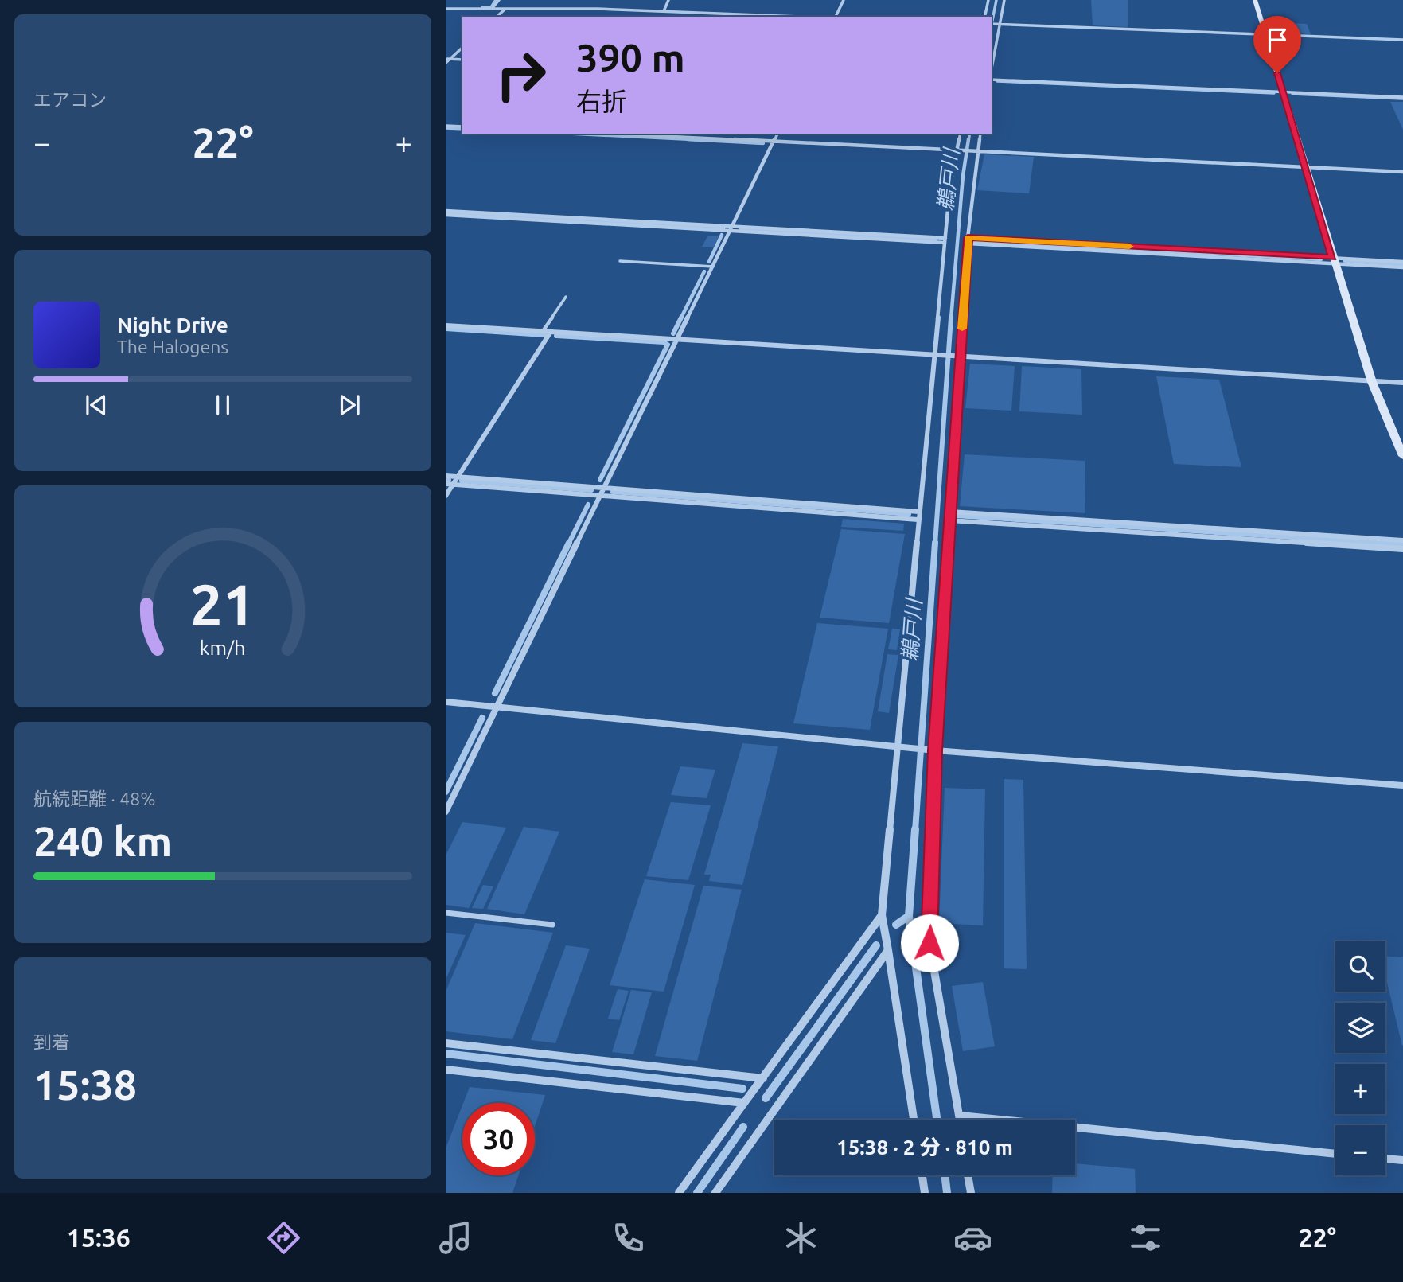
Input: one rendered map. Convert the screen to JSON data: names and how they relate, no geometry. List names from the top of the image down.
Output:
{
  "water": ["鵜戸川"],
  "page": {
    "tile": [
      "エアコン",
      ["航続距離 · 48%", "240 km"],
      ["到着", "15:38"]
    ],
    "turn": ["390 m", "右折"],
    "heat": ["−", "22°", "+"],
    "song": ["Night Drive", "The Halogens"],
    "map_buttons": ["+", "−"],
    "limit": "30",
    "trip": "15:38 · 2 分 · 810 m",
    "tabs": ["15:36", "22°"],
    "gauge": ["21", "km/h"]
  }
}
